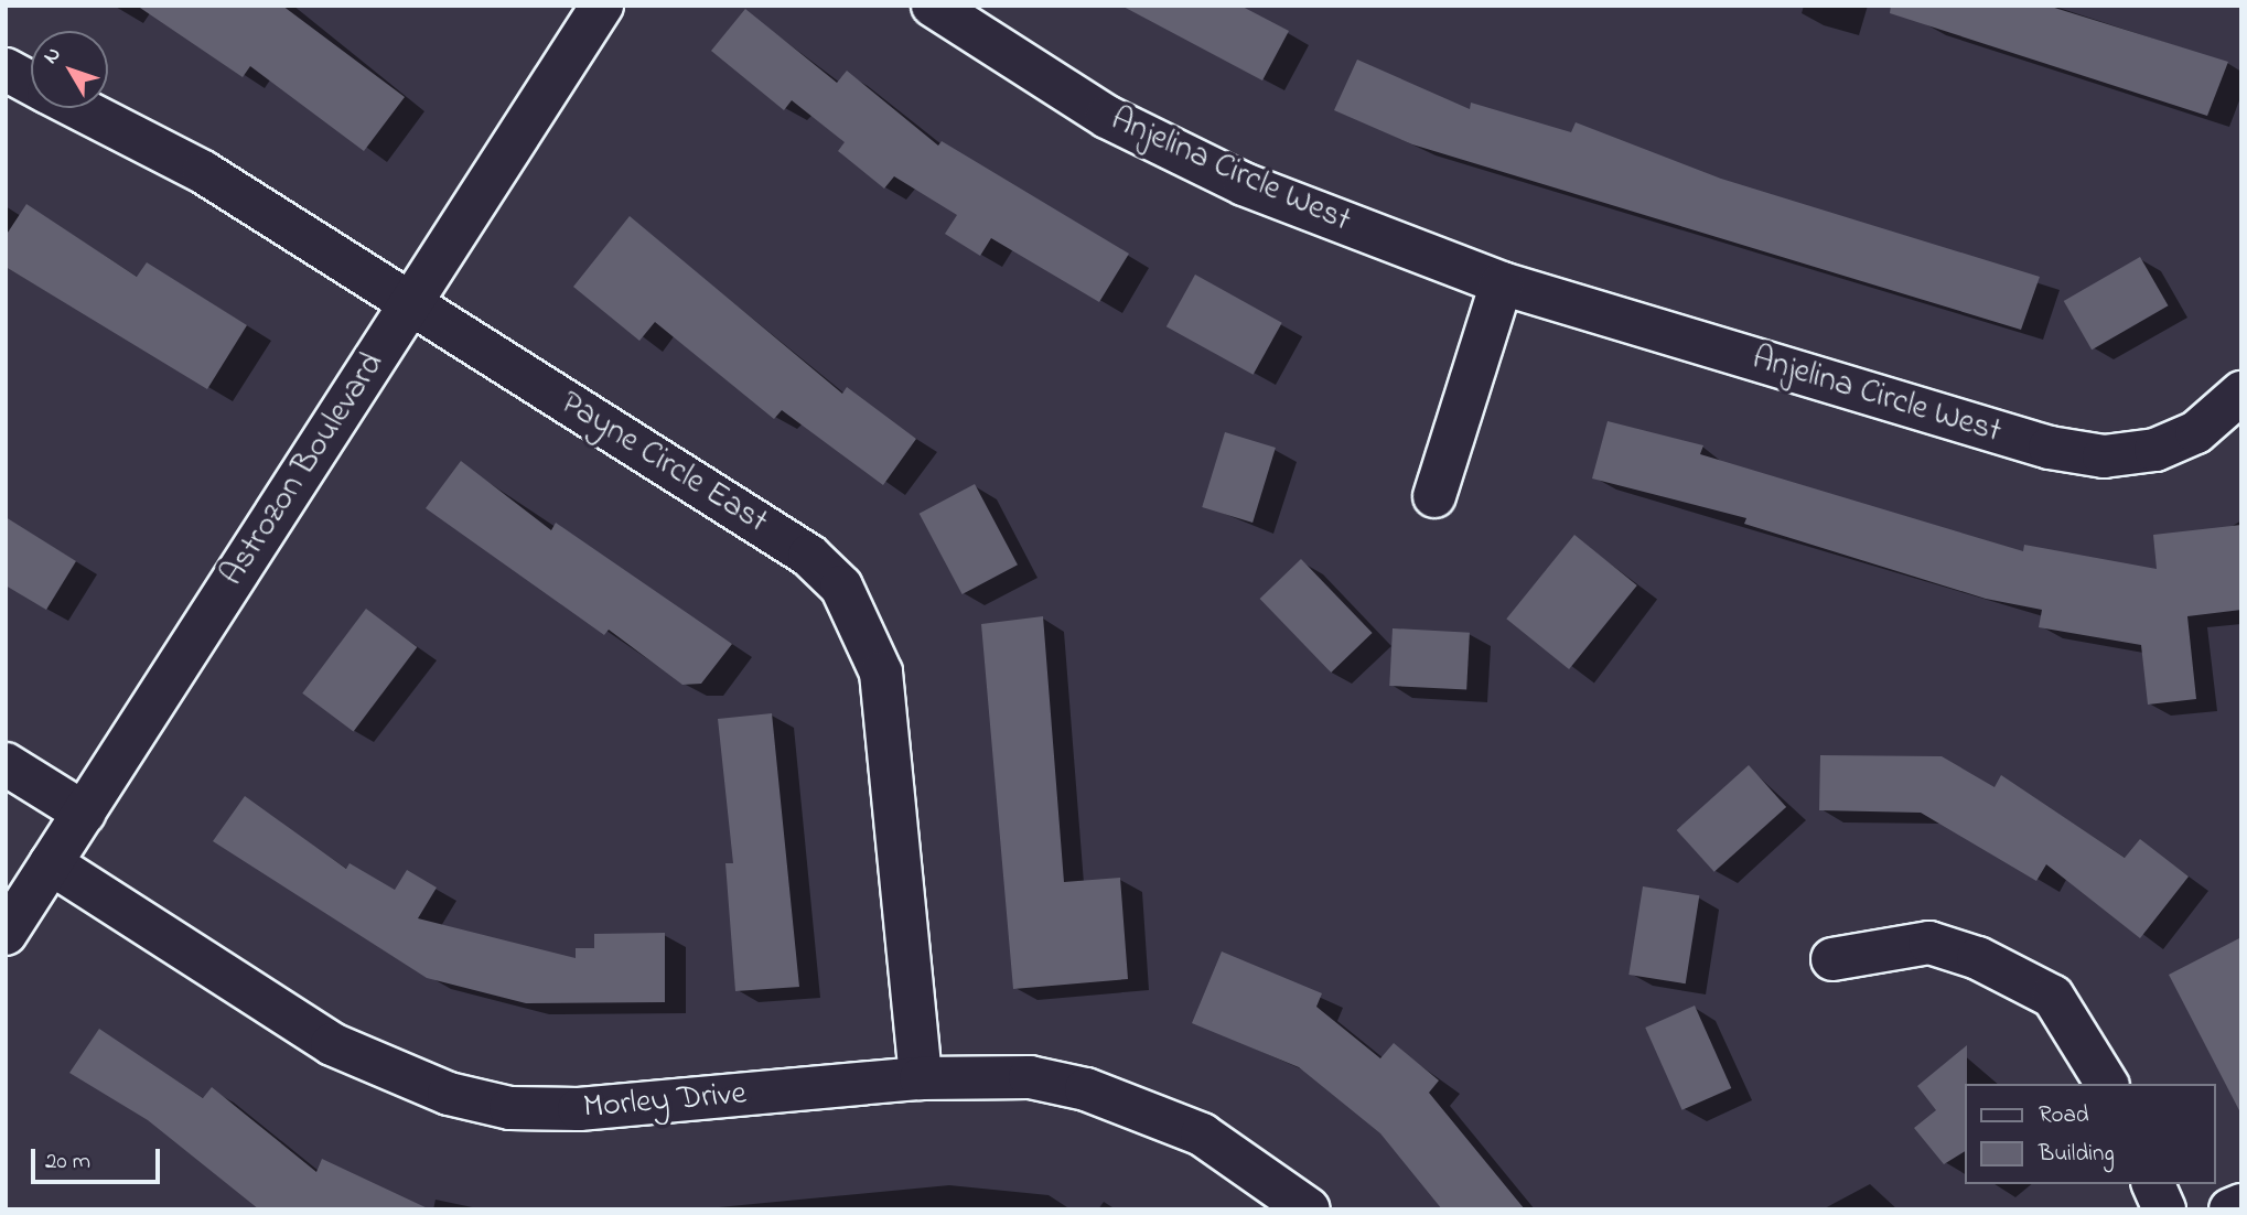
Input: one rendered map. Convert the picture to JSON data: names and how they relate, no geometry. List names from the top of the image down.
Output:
{
  "streets": {
    "street": [
      "Anjelina Circle West",
      "Payne Circle East",
      "Astrozon Boulevard",
      "Morley Drive"
    ]
  },
  "crossings": [
    ["Payne Circle East", "Astrozon Boulevard"],
    ["Payne Circle East", "Morley Drive"],
    ["Astrozon Boulevard", "Morley Drive"]
  ],
  "legend": ["Road", "Building"],
  "scale_bar": "20 m",
  "north": "top left"
}
